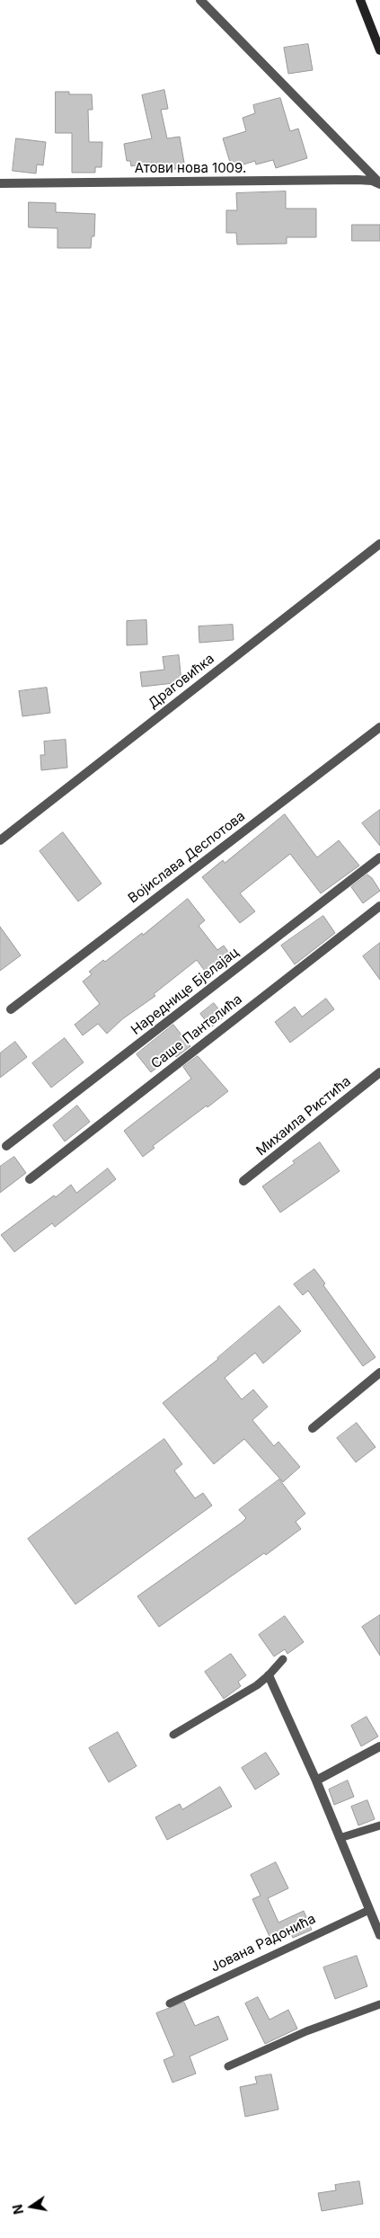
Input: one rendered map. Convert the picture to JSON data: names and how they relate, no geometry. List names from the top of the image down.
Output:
{
  "streets": {
    "street": [
      "Атови нова 1009.",
      "Драговићка",
      "Војислава Деспотова",
      "Нареднице Бјелајац",
      "Саше Пантелића",
      "Михаила Ристића"
    ],
    "lane": ["Јована Радонића"]
  },
  "north": "left"
}
